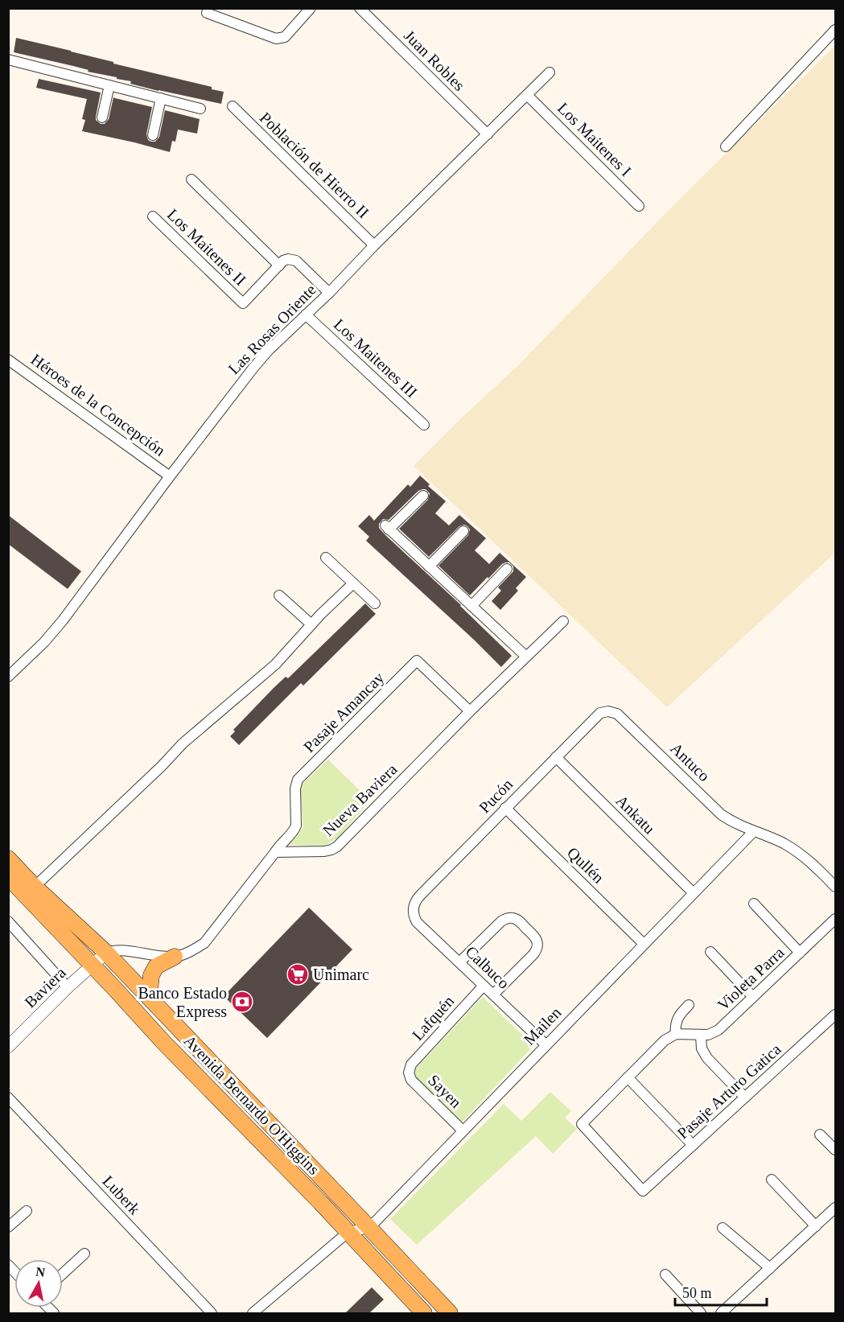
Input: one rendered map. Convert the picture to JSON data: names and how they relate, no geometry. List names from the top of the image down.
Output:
{
  "streets": {
    "main road": ["Avenida Bernardo O'Higgins"],
    "street": [
      "Juan Robles",
      "Los Maitenes I",
      "Población de Hierro II",
      "Los Maitenes II",
      "Las Rosas Oriente",
      "Los Maitenes III",
      "Héroes de la Concepción",
      "Pasaje Amancay",
      "Antuco",
      "Pucón",
      "Nueva Baviera",
      "Ankatu",
      "Qullén",
      "Calbuco",
      "Violeta Parra",
      "Baviera",
      "Lafquén",
      "Mailen",
      "Sayen",
      "Pasaje Arturo Gatica",
      "Luberk"
    ]
  },
  "crossings": [
    ["Juan Robles", "Las Rosas Oriente"],
    ["Los Maitenes I", "Las Rosas Oriente"],
    ["Población de Hierro II", "Las Rosas Oriente"],
    ["Las Rosas Oriente", "Los Maitenes III"],
    ["Las Rosas Oriente", "Héroes de la Concepción"],
    ["Pasaje Amancay", "Nueva Baviera"],
    ["Antuco", "Pucón"],
    ["Antuco", "Mailen"],
    ["Pucón", "Ankatu"],
    ["Pucón", "Qullén"],
    ["Pucón", "Calbuco"],
    ["Ankatu", "Mailen"],
    ["Qullén", "Mailen"],
    ["Calbuco", "Lafquén"],
    ["Calbuco", "Mailen"],
    ["Baviera", "Avenida Bernardo O'Higgins"],
    ["Lafquén", "Sayen"],
    ["Mailen", "Sayen"],
    ["Mailen", "Avenida Bernardo O'Higgins"]
  ],
  "places": {
    "supermarket": ["Unimarc"],
    "bank": ["Banco Estado Express"]
  },
  "scale_bar": "50 m",
  "north": "top"
}
